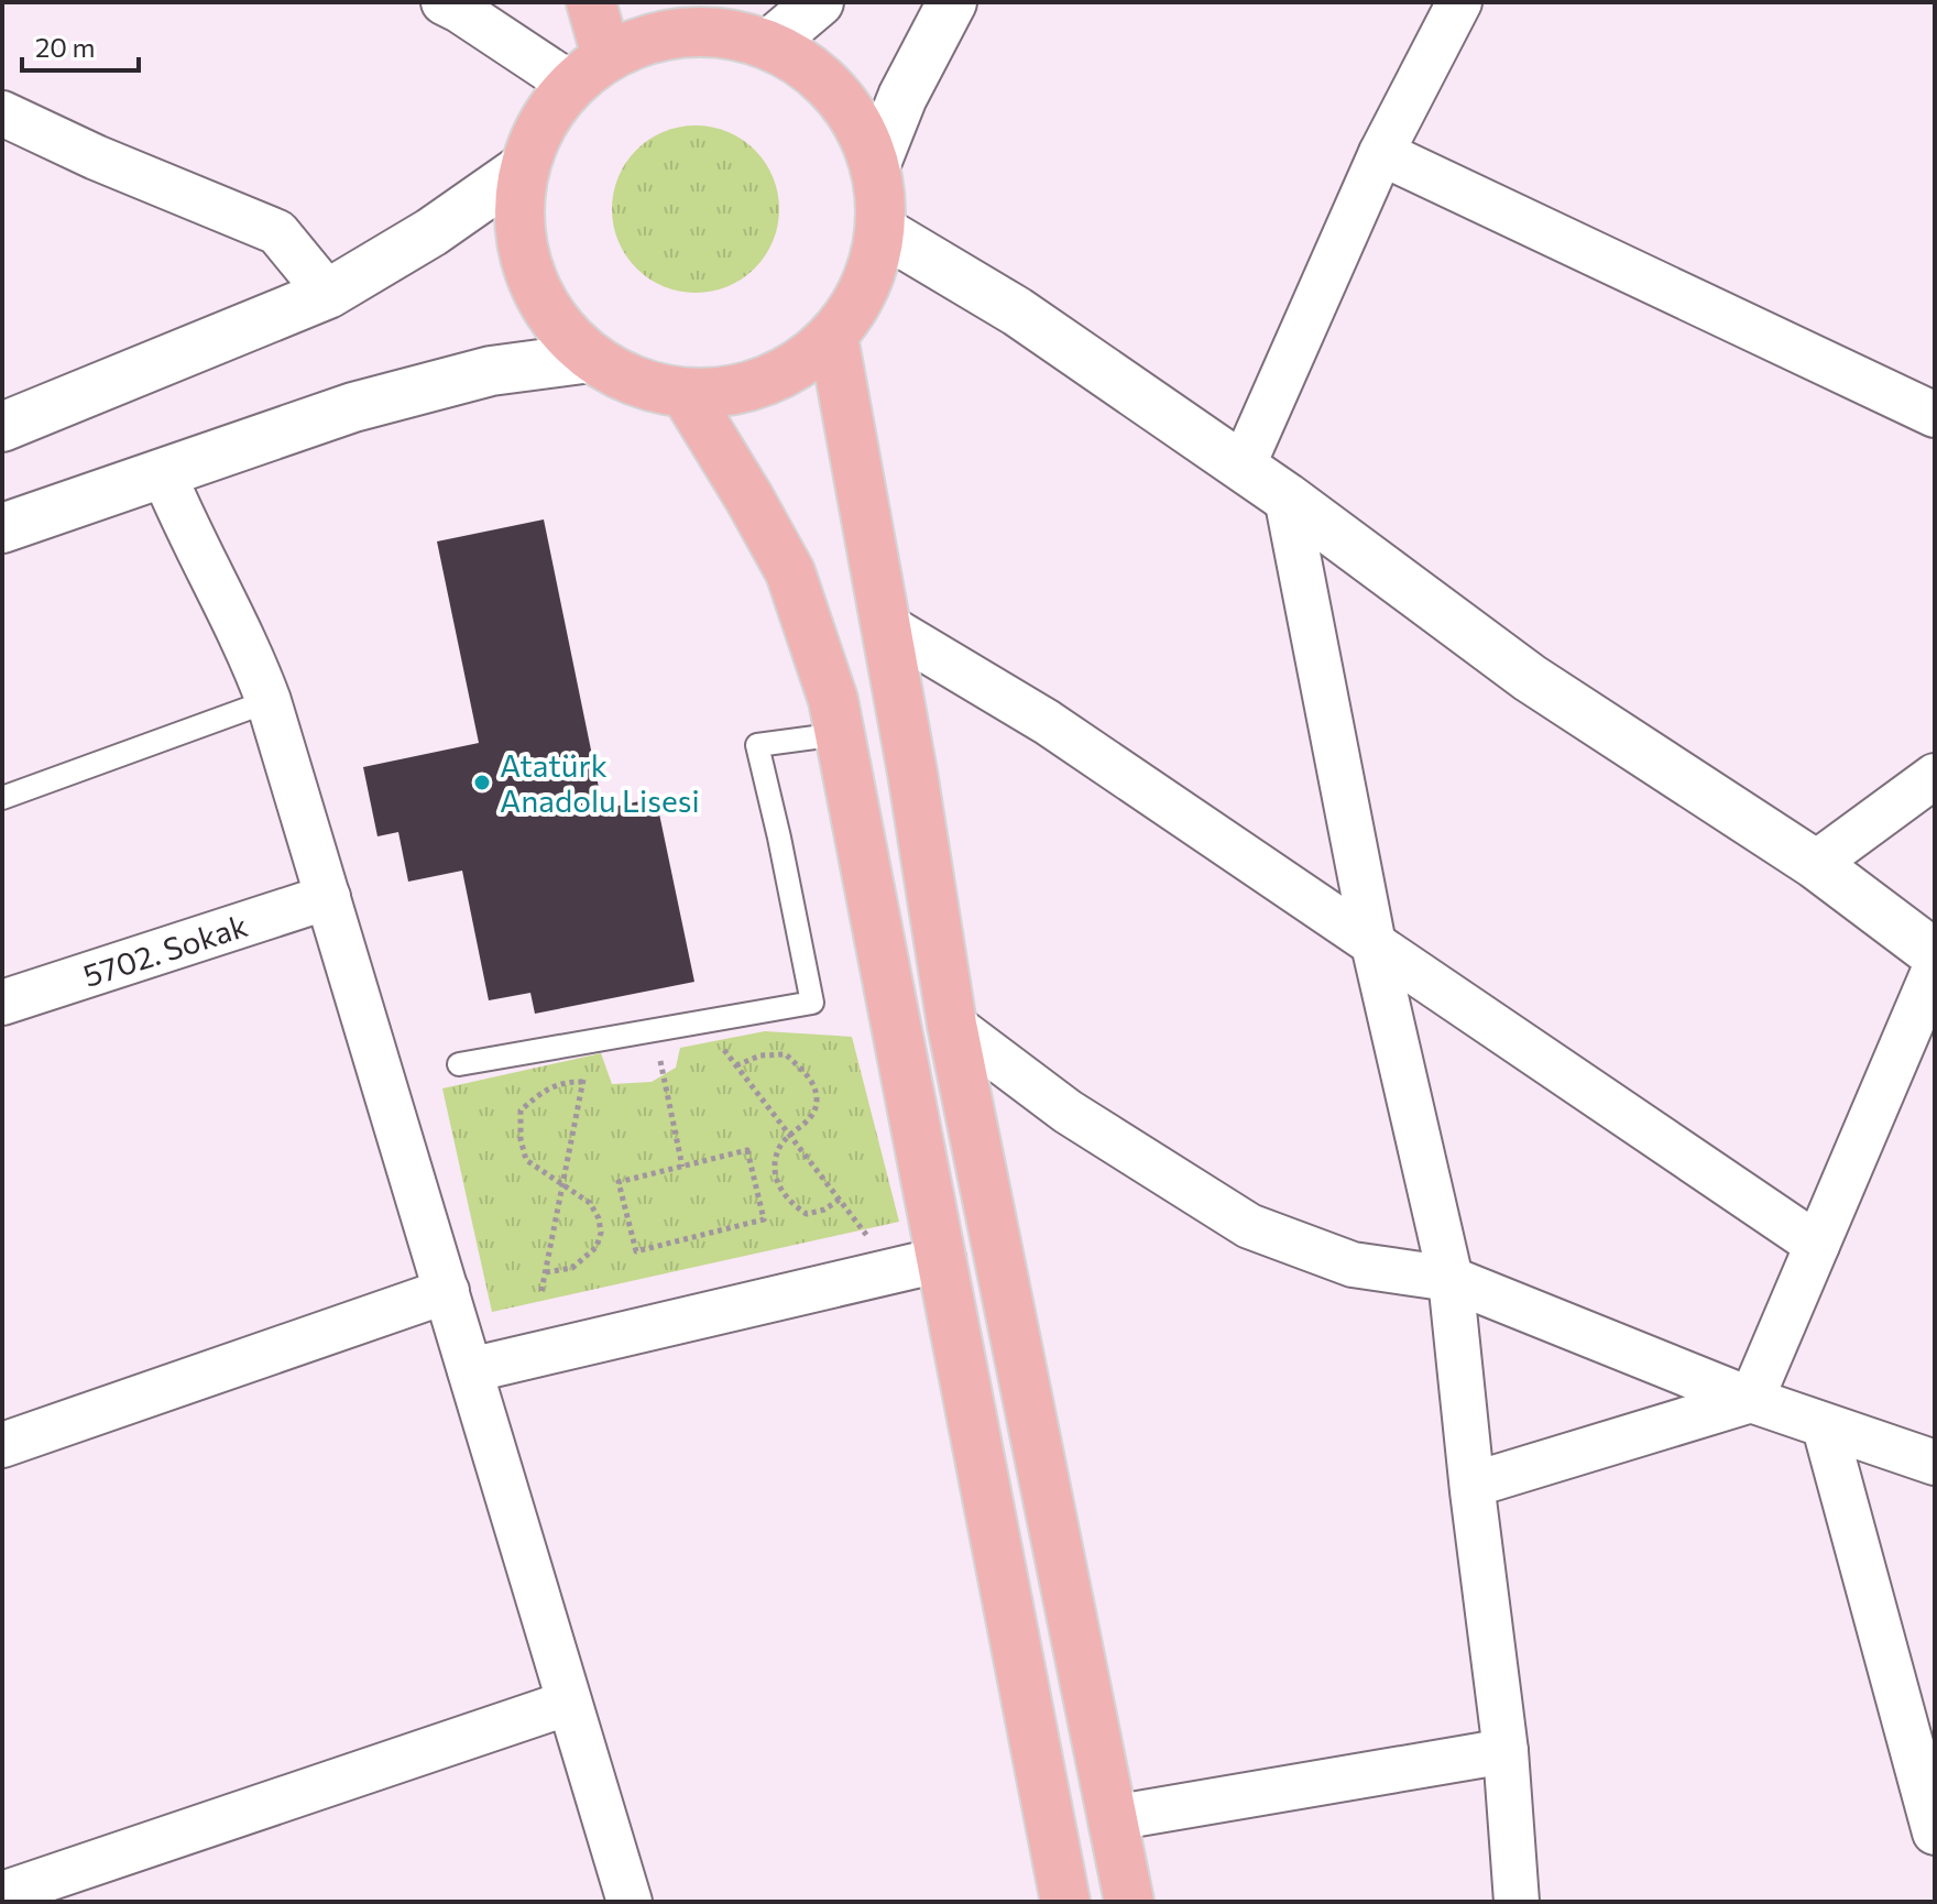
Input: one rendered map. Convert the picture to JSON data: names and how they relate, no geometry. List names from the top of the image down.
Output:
{
  "streets": {
    "street": ["5702. Sokak"]
  },
  "places": ["Atatürk Anadolu Lisesi"],
  "scale_bar": "20 m"
}
